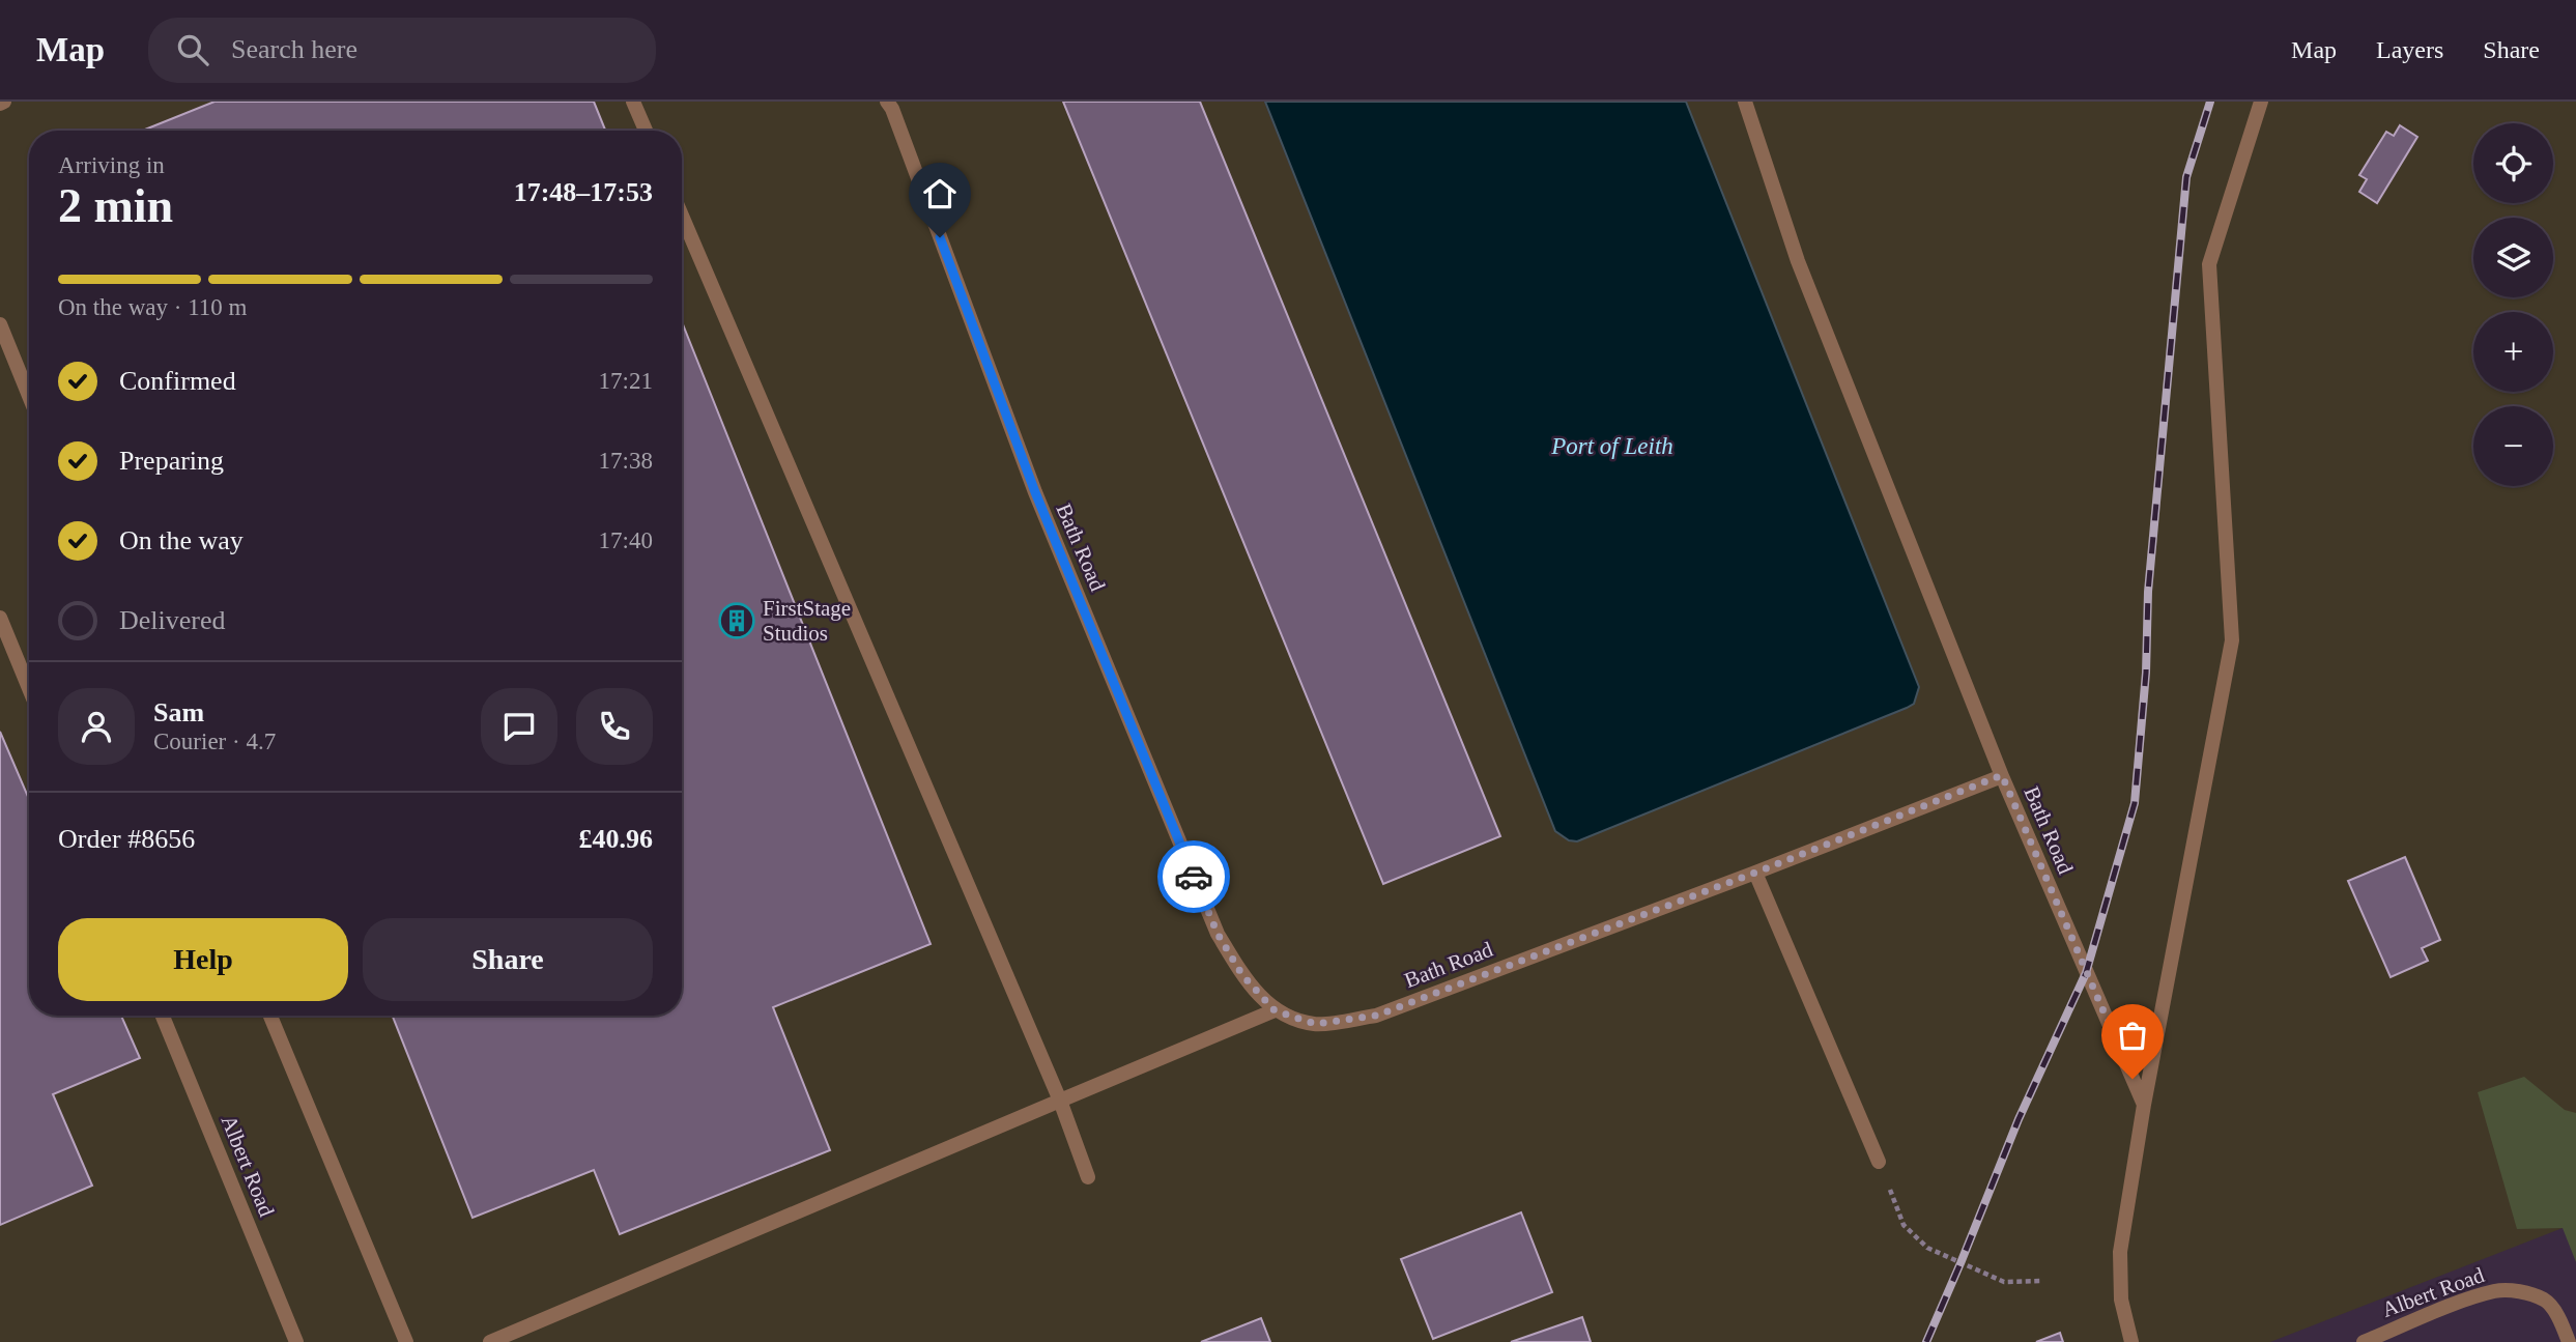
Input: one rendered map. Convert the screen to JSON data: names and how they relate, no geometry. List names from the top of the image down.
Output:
{
  "streets": {
    "street": ["Bath Road", "Albert Road"]
  },
  "water": ["Port of Leith"],
  "places": {
    "building": ["FirstStage Studios"]
  },
  "page": {
    "header": "Map",
    "search": "Search here",
    "nav": ["Map", "Layers", "Share"],
    "map_buttons": ["+", "−"],
    "heading": ["2 min", "Arriving in", "17:48–17:53"],
    "panel": [
      "Sam",
      "Courier · 4.7",
      "Order #8656",
      "£40.96"
    ],
    "bar": "On the way · 110 m",
    "list": [
      ["Confirmed", "17:21"],
      ["Preparing", "17:38"],
      ["On the way", "17:40"],
      "Delivered"
    ],
    "buttons": ["Help", "Share"]
  }
}
